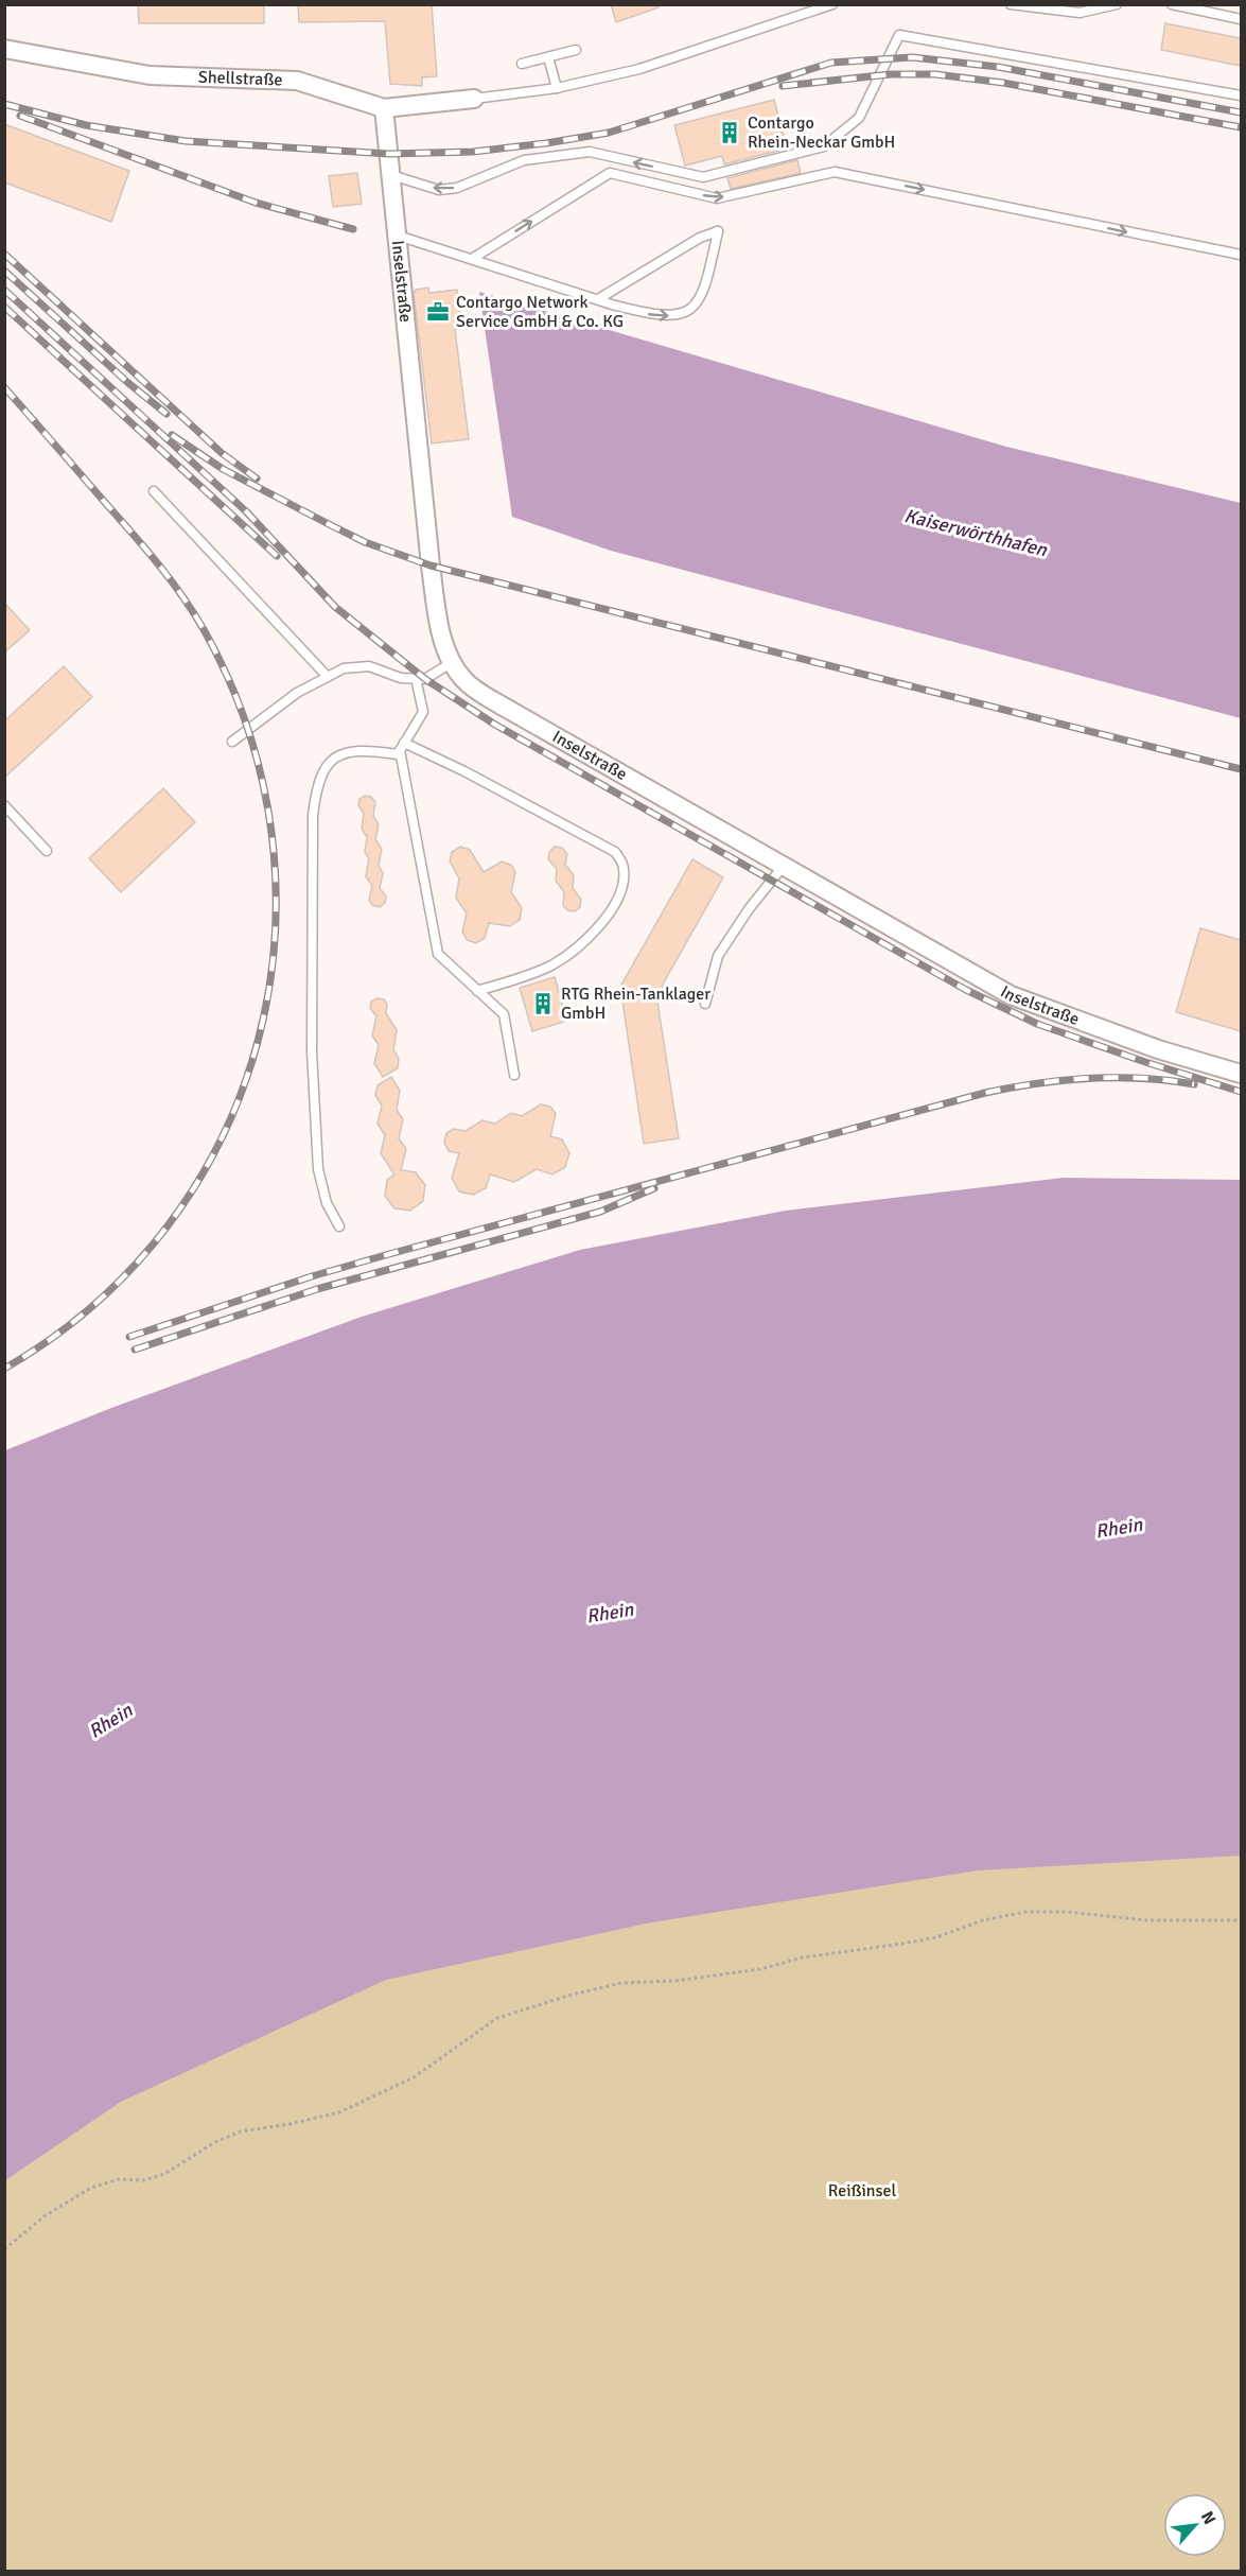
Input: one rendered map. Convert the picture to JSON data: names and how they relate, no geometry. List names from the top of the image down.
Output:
{
  "streets": {
    "street": ["Shellstraße", "Inselstraße"]
  },
  "crossings": [
    ["Shellstraße", "Inselstraße"]
  ],
  "water": ["Kaiserwörthhafen", "Rhein"],
  "parks": ["Reißinsel"],
  "places": {
    "building": ["Contargo Rhein-Neckar GmbH", "RTG Rhein-Tanklager GmbH"],
    "office": ["Contargo Network Service GmbH & Co. KG"]
  },
  "north": "top right"
}
